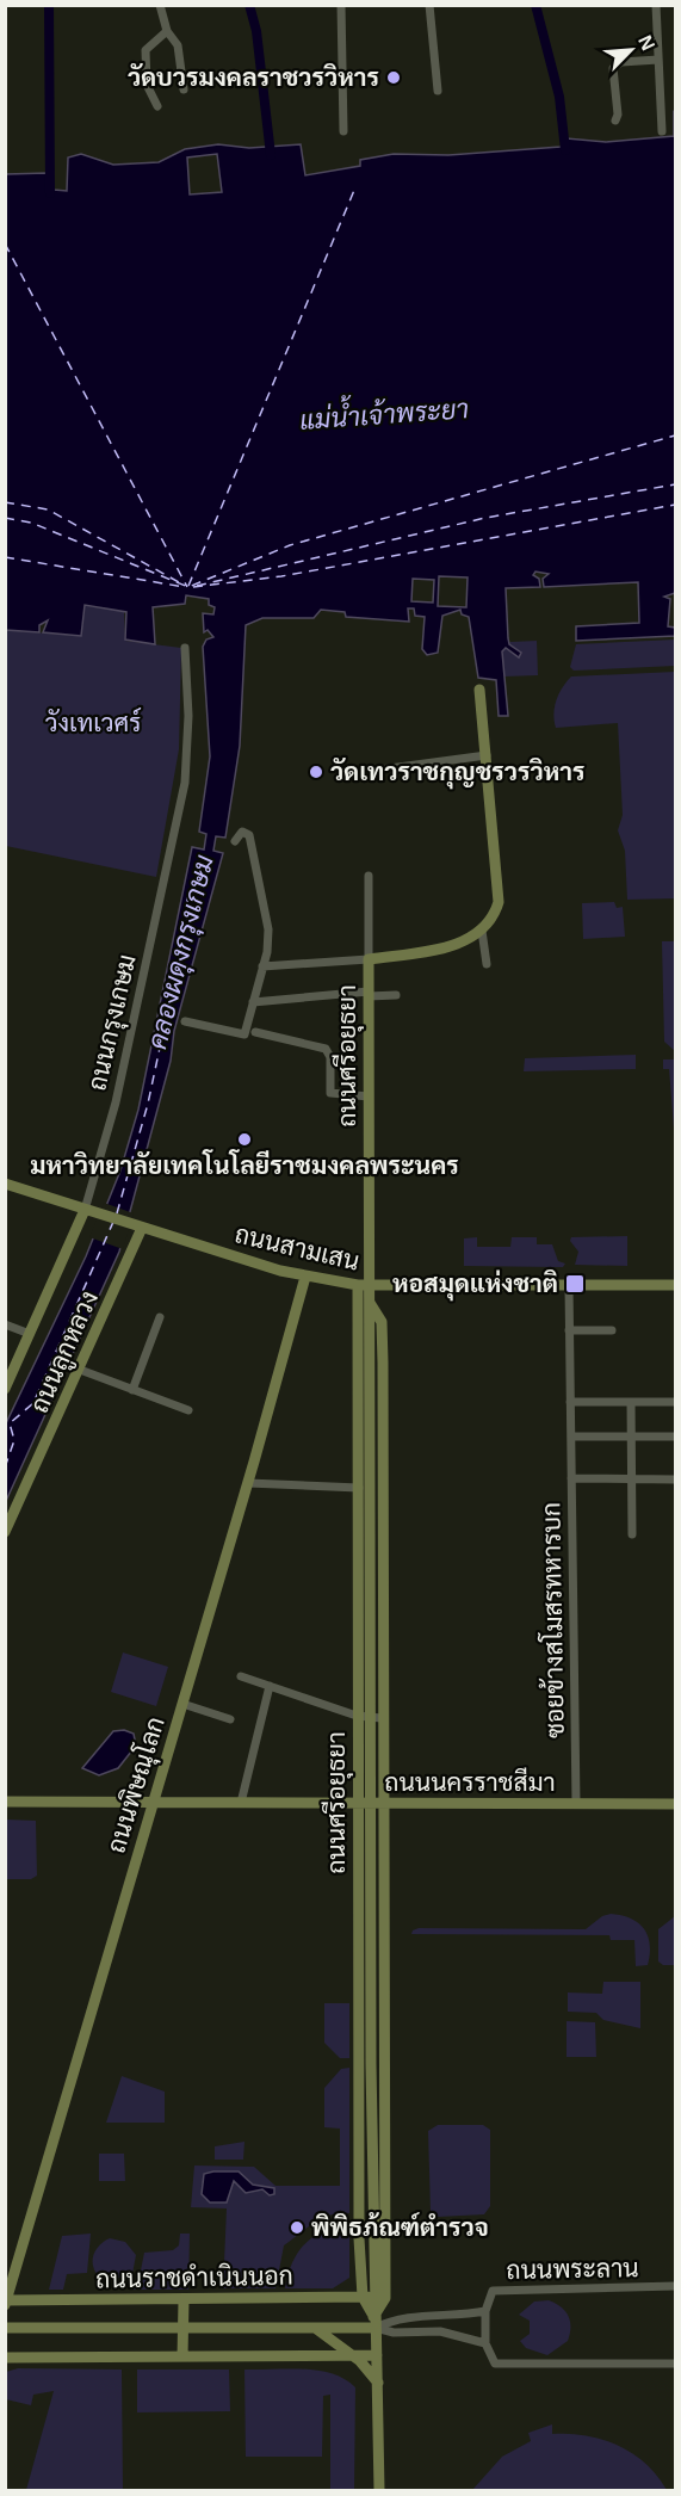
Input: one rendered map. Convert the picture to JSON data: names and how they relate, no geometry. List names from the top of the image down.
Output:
{
  "streets": {
    "main road": [
      "ถนนกรุงเกษม",
      "ถนนศรีอยุธยา",
      "ถนนสามเสน",
      "ถนนลูกหลวง",
      "ถนนนครราชสีมา",
      "ถนนพิษณุโลก",
      "ถนนราชดำเนินนอก"
    ],
    "street": ["ซอยข้างสโมสรทหารบก", "ถนนพระลาน"]
  },
  "crossings": [
    ["ถนนกรุงเกษม", "ถนนสามเสน"],
    ["ถนนศรีอยุธยา", "ถนนสามเสน"],
    ["ถนนศรีอยุธยา", "ถนนนครราชสีมา"],
    ["ถนนศรีอยุธยา", "ถนนพระลาน"],
    ["ถนนศรีอยุธยา", "ถนนราชดำเนินนอก"],
    ["ถนนสามเสน", "ถนนลูกหลวง"],
    ["ถนนสามเสน", "ซอยข้างสโมสรทหารบก"],
    ["ถนนสามเสน", "ถนนพิษณุโลก"],
    ["ซอยข้างสโมสรทหารบก", "ถนนนครราชสีมา"],
    ["ถนนนครราชสีมา", "ถนนพิษณุโลก"],
    ["ถนนพิษณุโลก", "ถนนราชดำเนินนอก"],
    ["ถนนพระลาน", "ถนนราชดำเนินนอก"]
  ],
  "water": ["แม่น้ำเจ้าพระยา", "คลองผดุงกรุงเกษม"],
  "parks": ["วังเทเวศร์"],
  "places": {
    "other": [
      "วัดบวรมงคลราชวรวิหาร",
      "วัดเทวราชกุญชรวรวิหาร",
      "มหาวิทยาลัยเทคโนโลยีราชมงคลพระนคร",
      "พิพิธภ้ณฑ์ตำรวจ"
    ],
    "transit": ["หอสมุดแห่งชาติ"]
  },
  "north": "top right"
}
